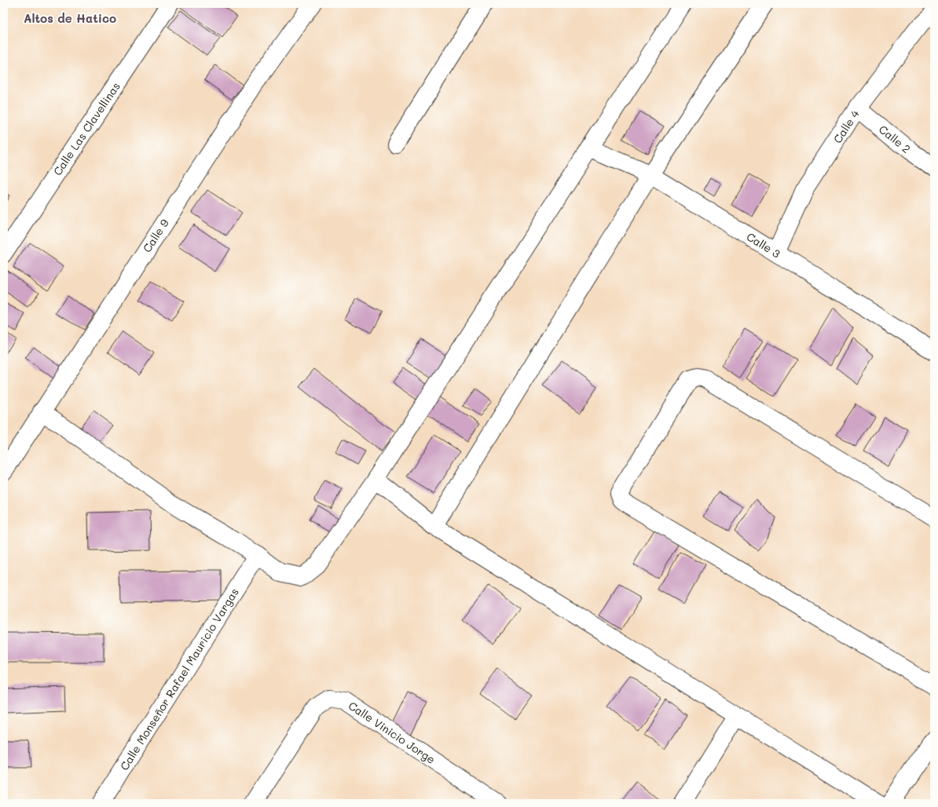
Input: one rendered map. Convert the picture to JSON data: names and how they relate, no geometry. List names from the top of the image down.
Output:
{
  "streets": {
    "street": [
      "Calle 4",
      "Calle Las Clavellinas",
      "Calle 2",
      "Calle 9",
      "Calle 3",
      "Calle Monseñor Rafael Mauricio Vargas",
      "Calle Vinicio Jorge"
    ]
  },
  "crossings": [
    ["Calle 4", "Calle 2"],
    ["Calle 4", "Calle 3"]
  ],
  "districts": ["Altos de Hatico"]
}
